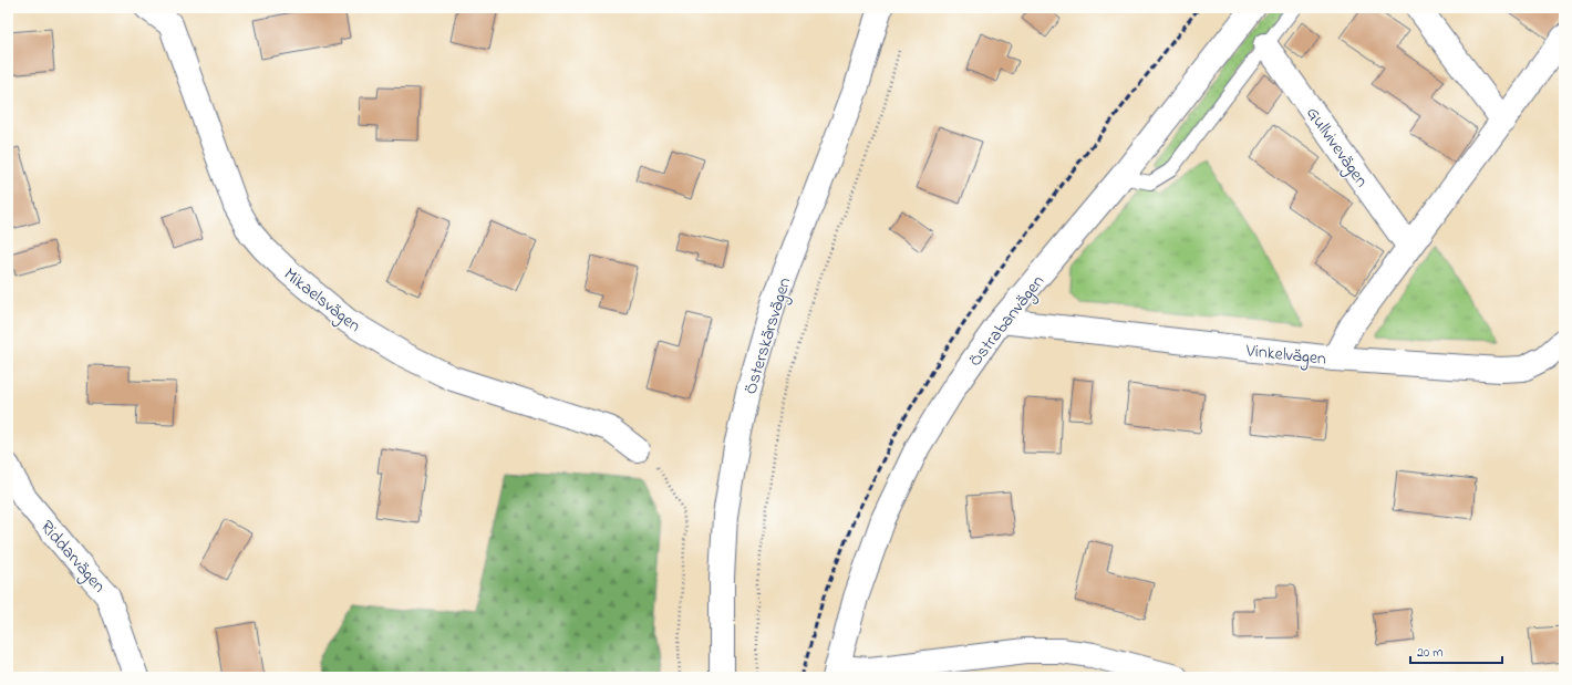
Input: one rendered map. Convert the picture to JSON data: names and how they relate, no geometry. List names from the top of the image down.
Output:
{
  "streets": {
    "street": [
      "Gullvivevägen",
      "Mikaelsvägen",
      "Östrabanvägen",
      "Österskärsvägen",
      "Vinkelvägen",
      "Riddarvägen"
    ]
  },
  "crossings": [
    ["Östrabanvägen", "Vinkelvägen"]
  ],
  "scale_bar": "20 m"
}
